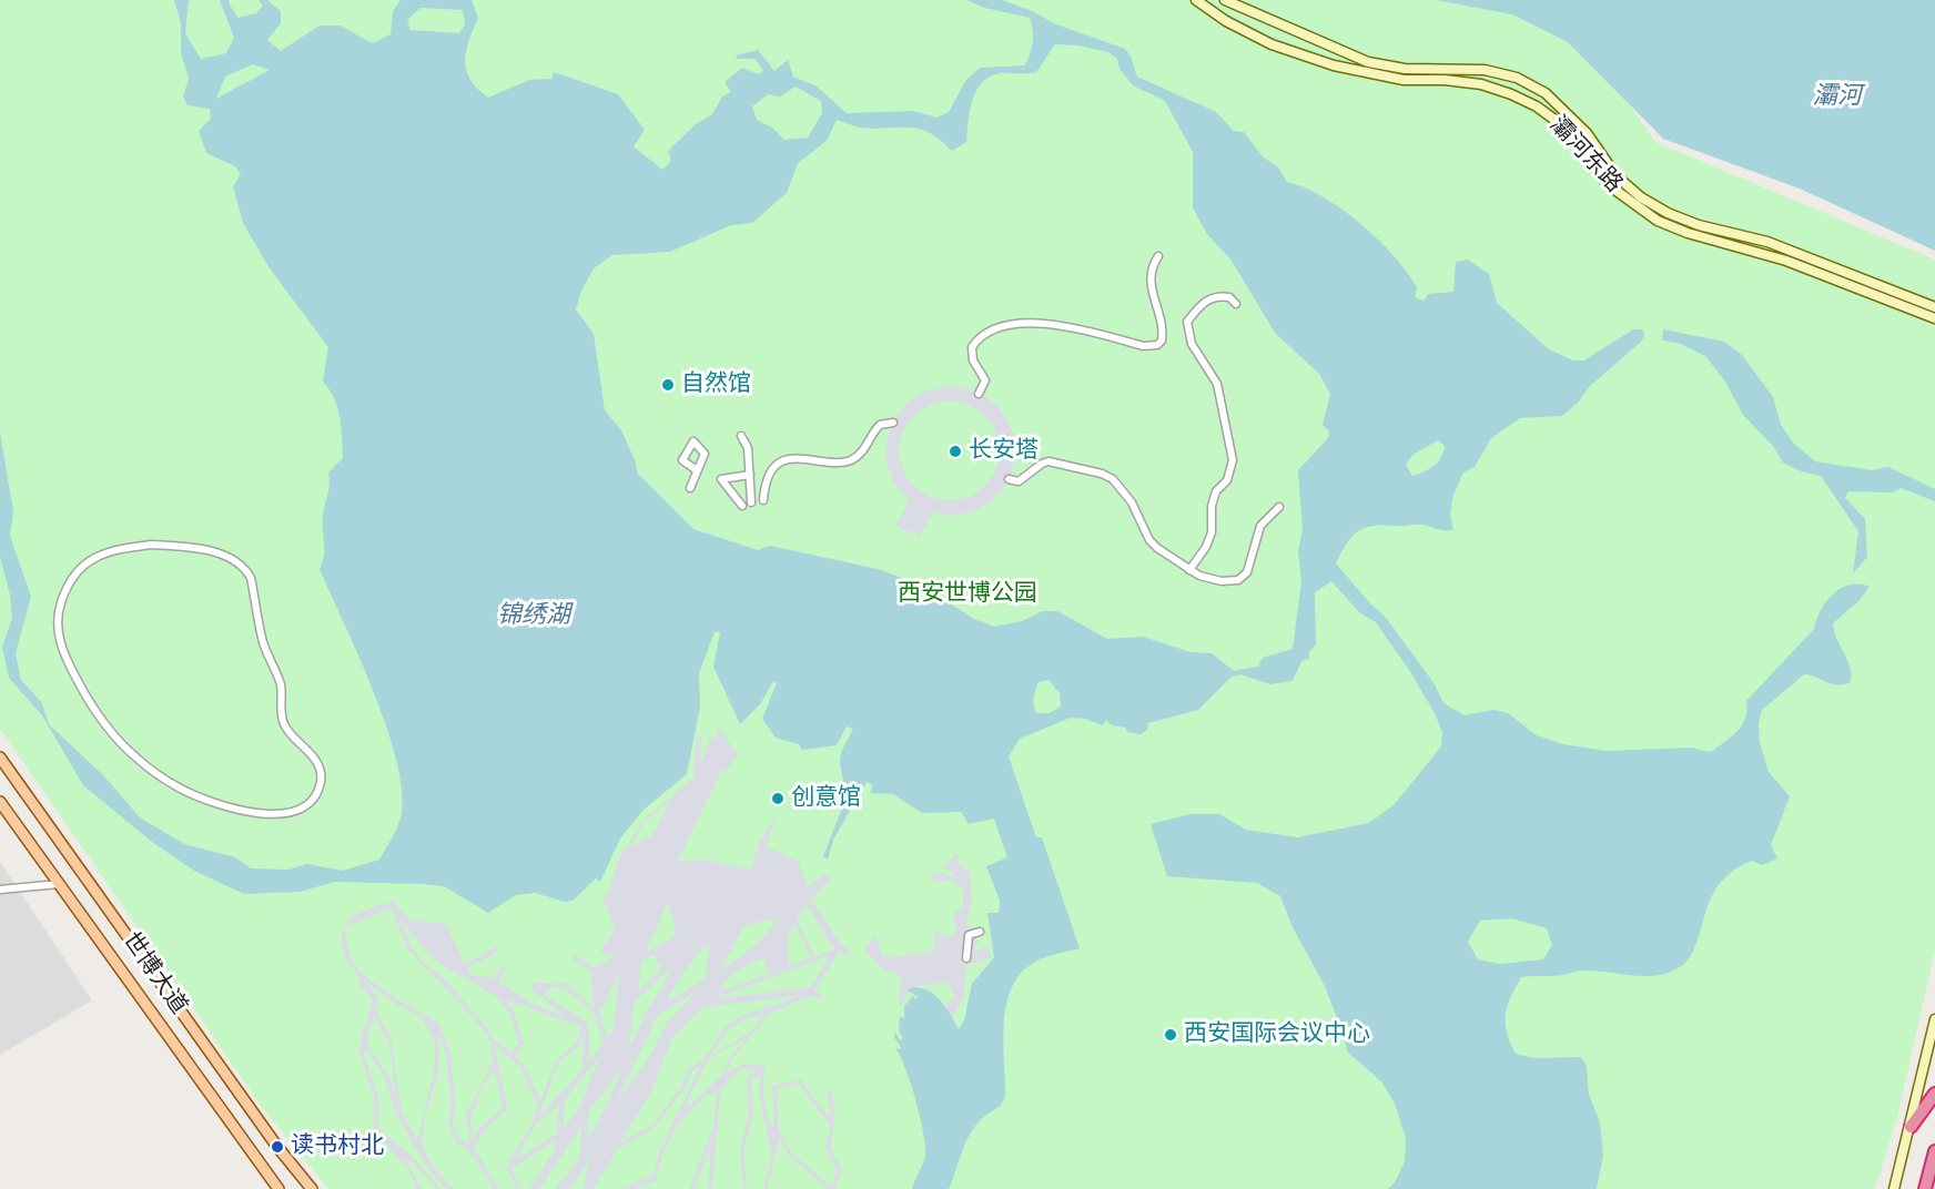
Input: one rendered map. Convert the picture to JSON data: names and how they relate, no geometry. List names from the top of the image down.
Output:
{
  "streets": {
    "main road": ["世博大道"],
    "street": ["灞河东路"]
  },
  "water": ["灞河", "锦绣湖"],
  "parks": ["西安世博公园"],
  "places": [
    "自然馆",
    "长安塔",
    "创意馆",
    "西安国际会议中心",
    "读书村北"
  ]
}
